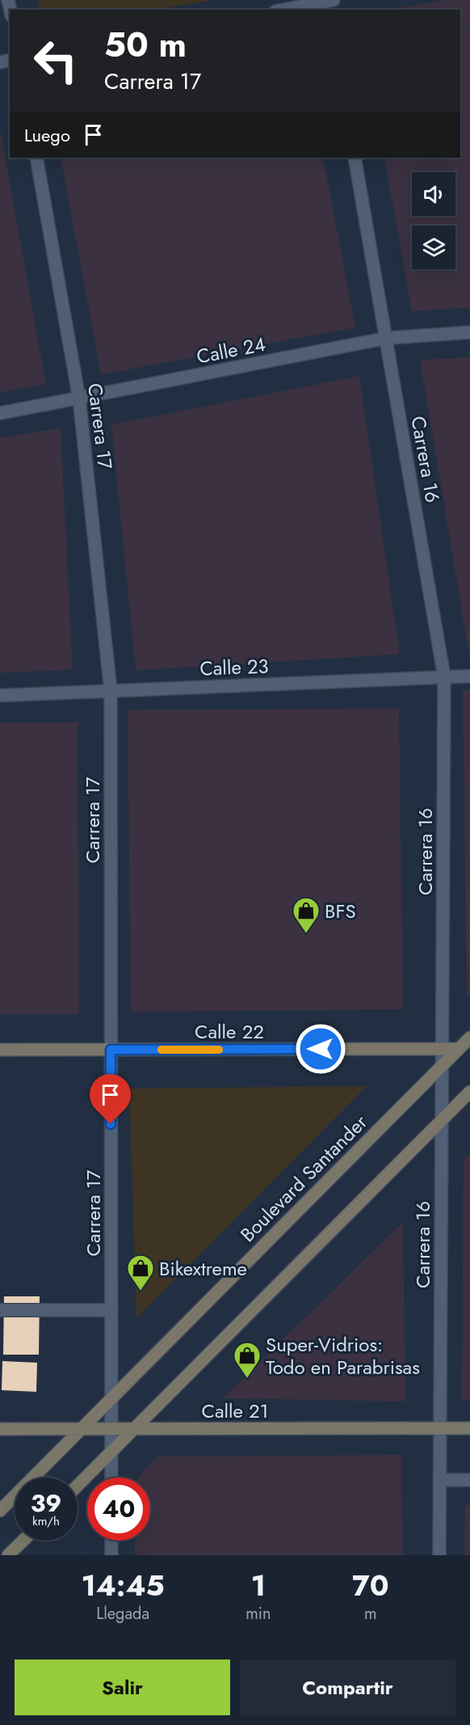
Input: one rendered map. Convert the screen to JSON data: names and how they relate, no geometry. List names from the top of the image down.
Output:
{
  "streets": {
    "main road": ["Calle 22", "Boulevard Santander", "Calle 21"],
    "street": [
      "Calle 24",
      "Carrera 17",
      "Carrera 16",
      "Calle 23"
    ]
  },
  "crossings": [
    ["Calle 24", "Carrera 17"],
    ["Calle 24", "Carrera 16"],
    ["Carrera 17", "Calle 23"],
    ["Carrera 17", "Calle 22"],
    ["Carrera 17", "Boulevard Santander"],
    ["Carrera 17", "Calle 21"],
    ["Carrera 16", "Calle 23"],
    ["Carrera 16", "Calle 22"],
    ["Carrera 16", "Boulevard Santander"],
    ["Carrera 16", "Calle 21"],
    ["Calle 22", "Boulevard Santander"],
    ["Boulevard Santander", "Calle 21"]
  ],
  "places": {
    "shop": ["BFS", "Bikextreme", "Super-Vidrios: Todo en Parabrisas"]
  },
  "page": {
    "turn": ["50 m", "Carrera 17"],
    "then": "Luego",
    "speed": "39 km/h",
    "limit": "40",
    "eta": [
      "14:45",
      "Llegada",
      "1",
      "min",
      "70",
      "m"
    ],
    "buttons": ["Salir", "Compartir"]
  }
}
